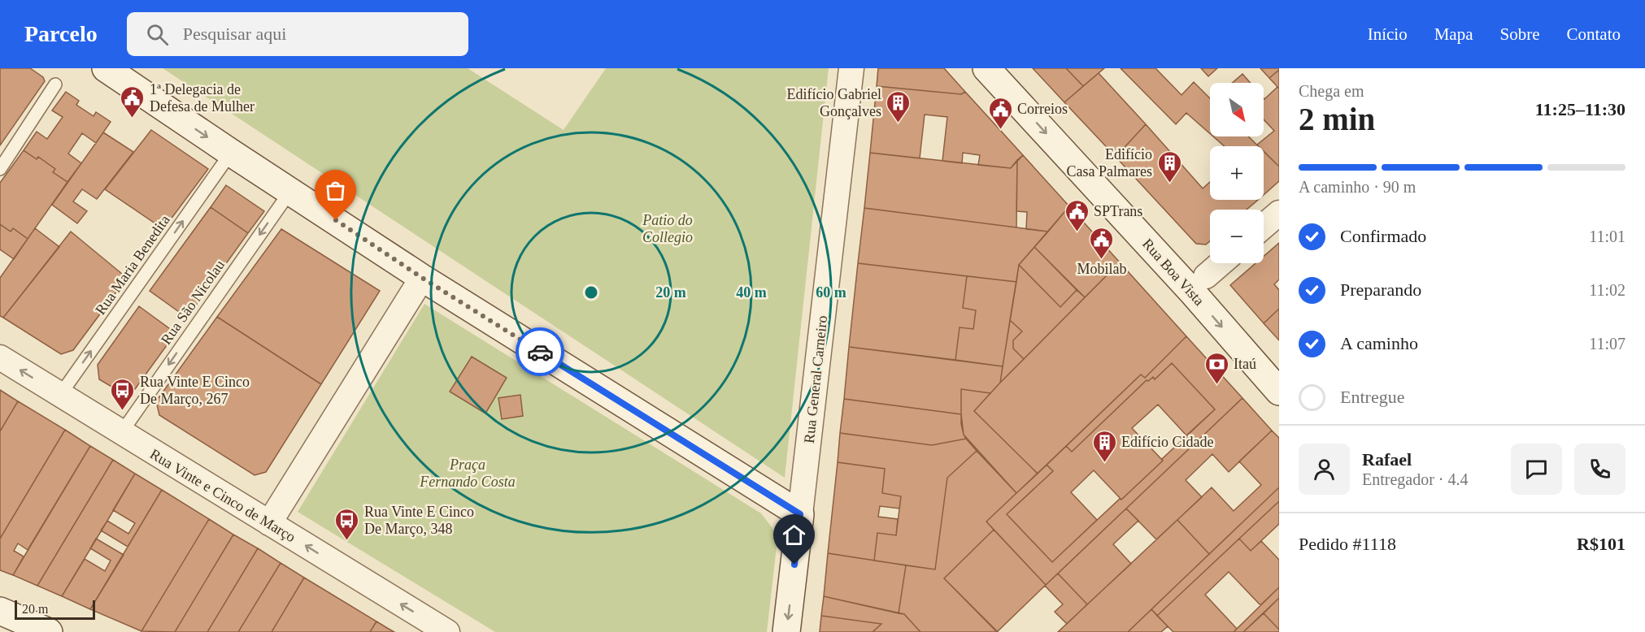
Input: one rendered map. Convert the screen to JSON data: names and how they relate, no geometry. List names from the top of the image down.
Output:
{
  "streets": {
    "street": ["Rua Boa Vista", "Rua General Carneiro", "Rua Vinte e Cinco de Março"],
    "lane": ["Rua Maria Benedita", "Rua São Nicolau"]
  },
  "crossings": [
    ["Rua Maria Benedita", "Rua Vinte e Cinco de Março"],
    ["Rua São Nicolau", "Rua Vinte e Cinco de Março"]
  ],
  "one_way": [
    "Rua Maria Benedita",
    "Rua Boa Vista",
    "Rua São Nicolau",
    "Rua Vinte e Cinco de Março"
  ],
  "parks": ["Patio do Collegio", "Praça Fernando Costa"],
  "places": {
    "public building": [
      "1ª Delegacia de Defesa de Mulher",
      "Correios",
      "SPTrans",
      "Mobilab"
    ],
    "building": ["Edifício Gabriel Gonçalves", "Edifício Casa Palmares", "Edifício Cidade"],
    "bank": ["Itaú"],
    "bus stop": ["Rua Vinte E Cinco De Março, 267", "Rua Vinte E Cinco De Março, 348"]
  },
  "scale_bar": "20 m",
  "north": "bottom right",
  "page": {
    "header": "Parcelo",
    "search": "Pesquisar aqui",
    "nav": [
      "Início",
      "Mapa",
      "Sobre",
      "Contato"
    ],
    "heading": ["2 min", "Chega em", "11:25–11:30"],
    "panel": [
      "Rafael",
      "Entregador · 4.4",
      "Pedido #1118",
      "R$101"
    ],
    "map_buttons": ["+", "−"],
    "bar": "A caminho · 90 m",
    "list": [
      ["Confirmado", "11:01"],
      ["Preparando", "11:02"],
      ["A caminho", "11:07"],
      "Entregue"
    ],
    "scale": "20 m"
  },
  "rings": ["20 m", "40 m", "60 m"]
}
